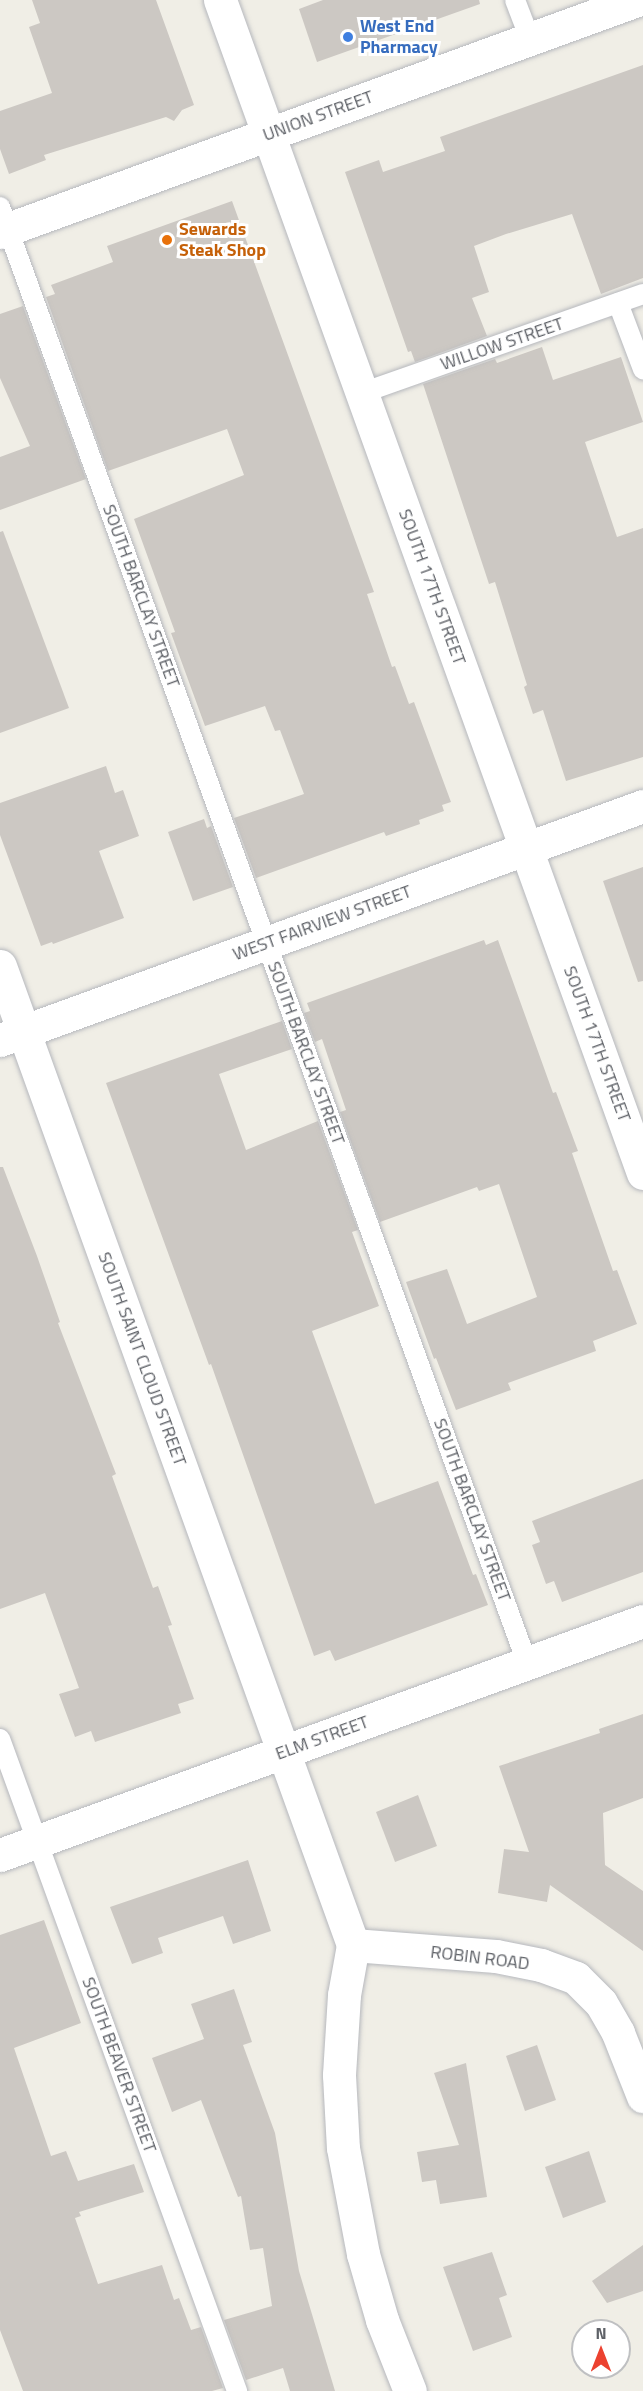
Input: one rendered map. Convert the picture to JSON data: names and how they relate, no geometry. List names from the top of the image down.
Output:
{
  "streets": {
    "street": [
      "UNION STREET",
      "SOUTH 17TH STREET",
      "WEST FAIRVIEW STREET",
      "SOUTH SAINT CLOUD STREET",
      "ELM STREET",
      "ROBIN ROAD"
    ],
    "lane": ["WILLOW STREET", "SOUTH BARCLAY STREET", "SOUTH BEAVER STREET"]
  },
  "crossings": [
    ["UNION STREET", "SOUTH 17TH STREET"],
    ["UNION STREET", "SOUTH BARCLAY STREET"],
    ["WILLOW STREET", "SOUTH 17TH STREET"],
    ["SOUTH 17TH STREET", "WEST FAIRVIEW STREET"],
    ["SOUTH BARCLAY STREET", "WEST FAIRVIEW STREET"],
    ["SOUTH BARCLAY STREET", "ELM STREET"],
    ["WEST FAIRVIEW STREET", "SOUTH SAINT CLOUD STREET"],
    ["SOUTH SAINT CLOUD STREET", "ELM STREET"],
    ["SOUTH SAINT CLOUD STREET", "ROBIN ROAD"],
    ["ELM STREET", "SOUTH BEAVER STREET"]
  ],
  "places": ["West End Pharmacy", "Sewards Steak Shop"],
  "north": "top"
}
